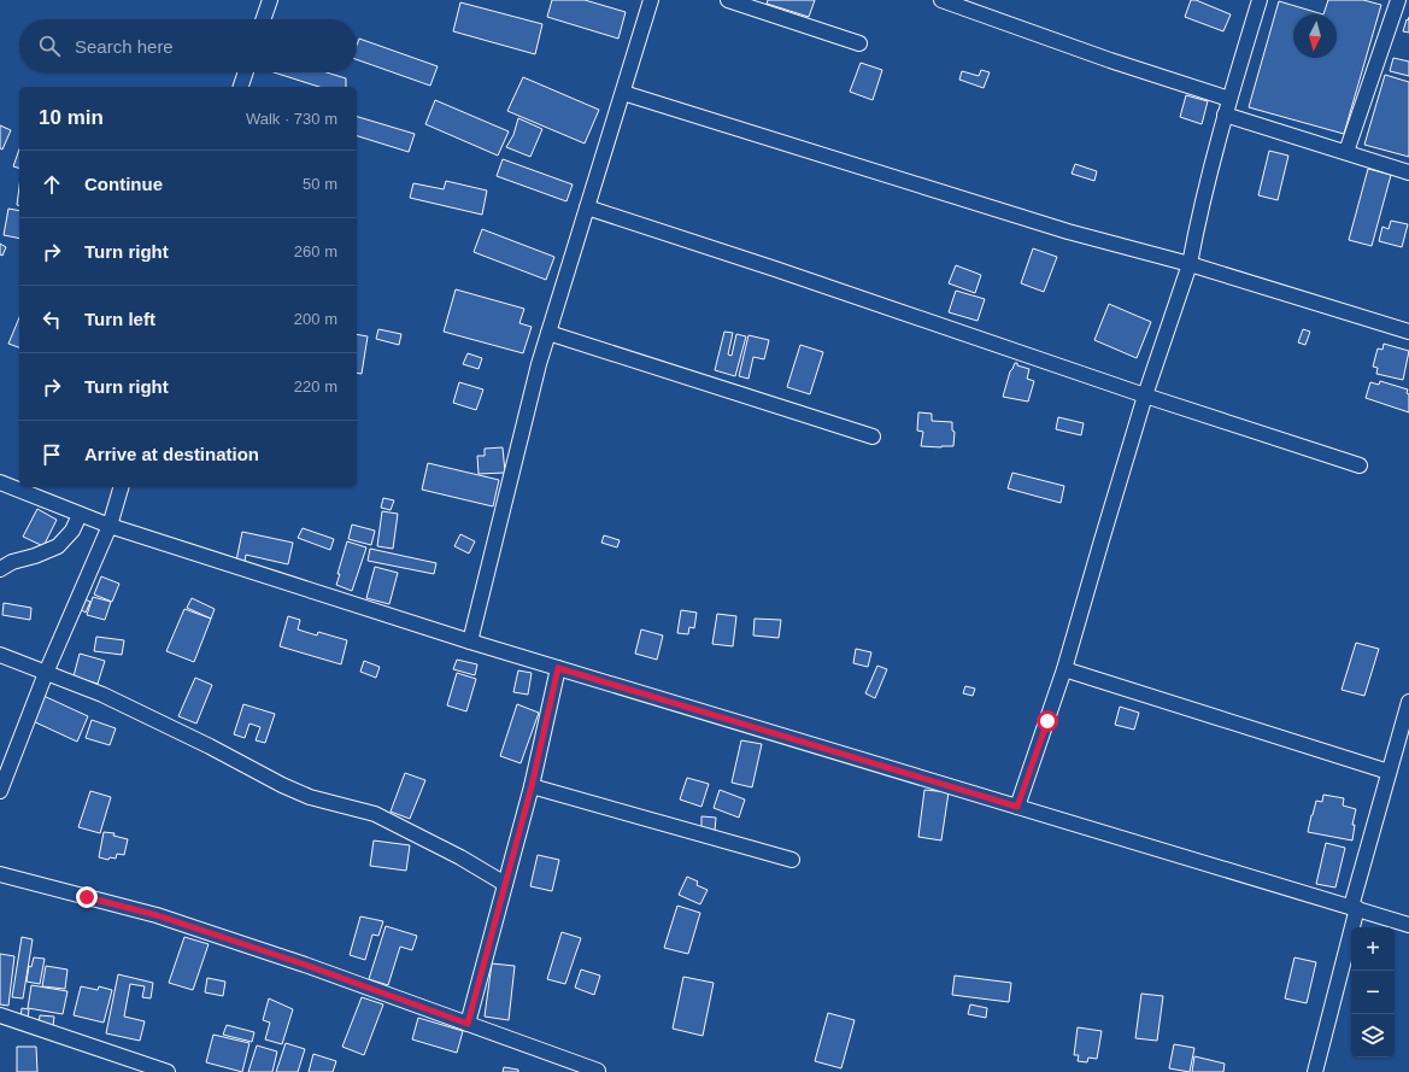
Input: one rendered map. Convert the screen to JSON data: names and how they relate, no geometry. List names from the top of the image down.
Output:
{
  "north": "bottom",
  "page": {
    "search": "Search here",
    "heading": ["10 min", "Walk · 730 m"],
    "list": [
      ["Continue", "50 m"],
      ["Turn right", "260 m"],
      ["Turn left", "200 m"],
      ["Turn right", "220 m"],
      "Arrive at destination"
    ],
    "map_buttons": ["+", "−"]
  }
}
